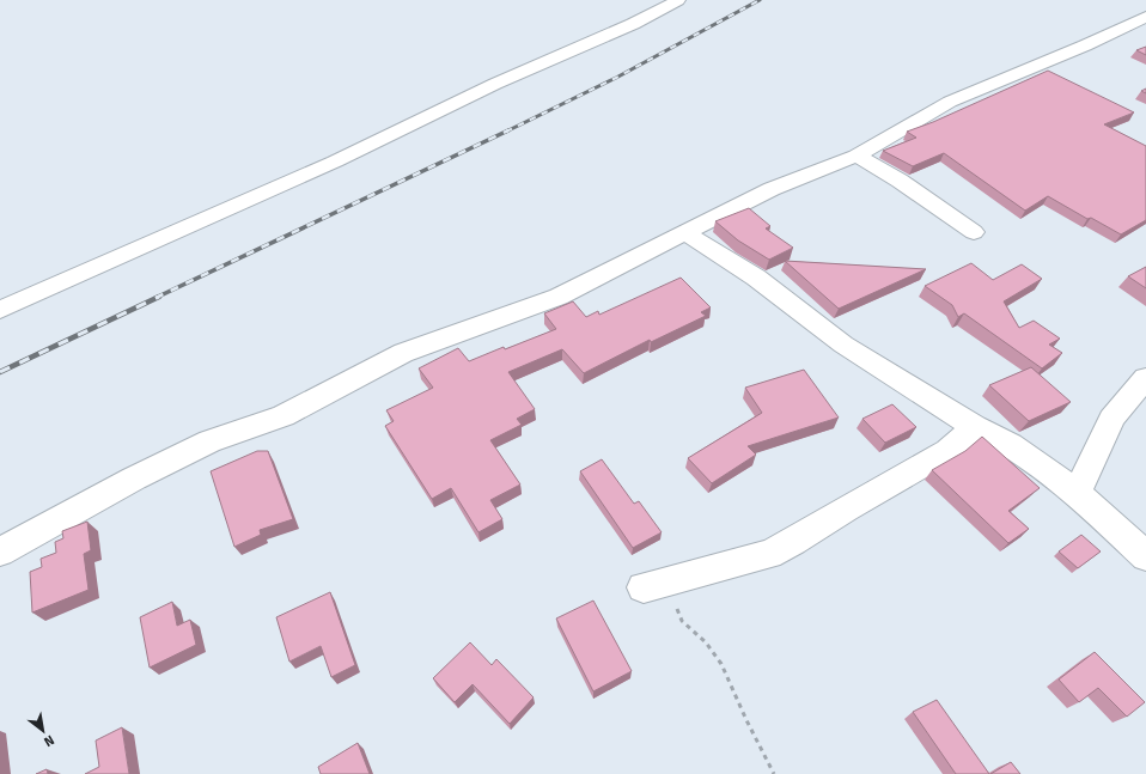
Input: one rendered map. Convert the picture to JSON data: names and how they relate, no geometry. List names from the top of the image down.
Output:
{
  "north": "bottom right"
}
